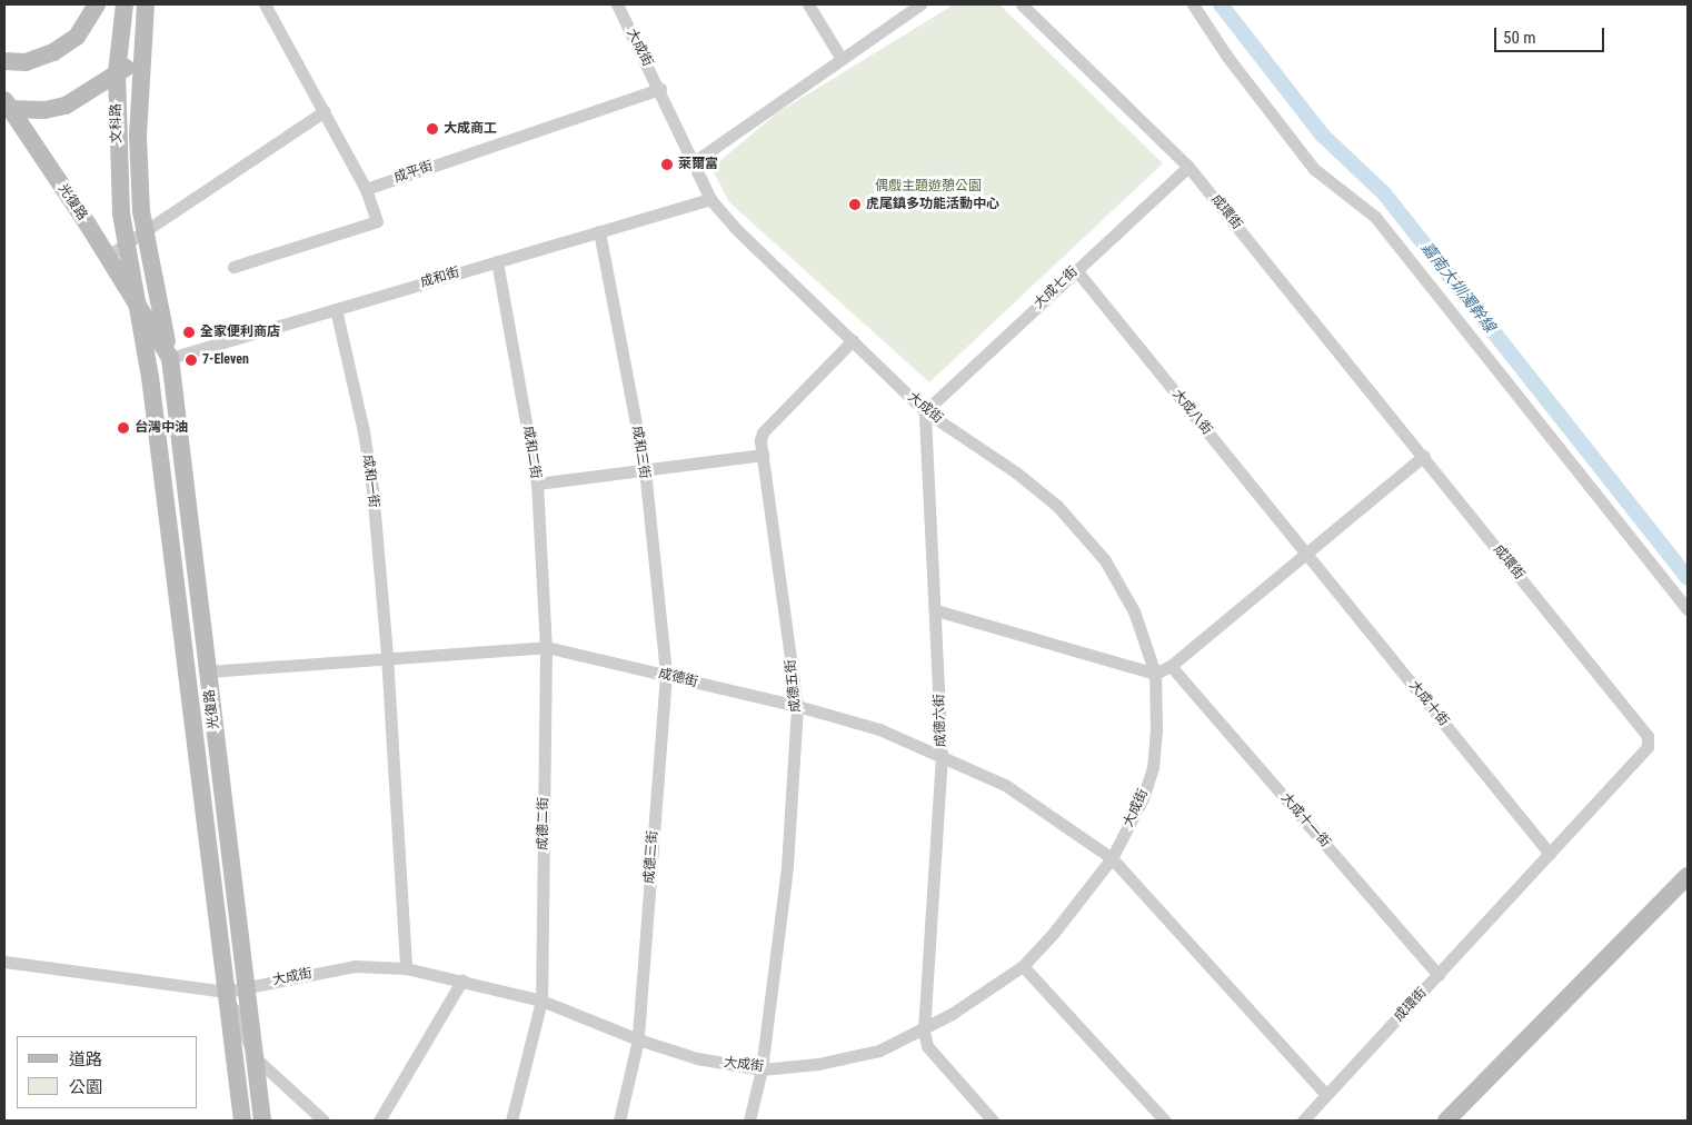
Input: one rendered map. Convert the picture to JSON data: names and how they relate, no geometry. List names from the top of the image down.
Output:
{
  "streets": {
    "main road": ["文科路", "光復路"],
    "street": [
      "大成街",
      "成平街",
      "成環街",
      "成和街",
      "大成七街",
      "大成八街",
      "成和二街",
      "成和三街",
      "成和一街",
      "成德街",
      "成德五街",
      "大成十街",
      "成德六街",
      "大成十一街",
      "成德二街",
      "成德三街"
    ]
  },
  "crossings": [
    ["大成街", "成平街"],
    ["大成街", "光復路"],
    ["大成街", "成和街"],
    ["大成街", "大成七街"],
    ["大成街", "成和一街"],
    ["大成街", "成德街"],
    ["大成街", "成德五街"],
    ["大成街", "成德六街"],
    ["大成街", "成德二街"],
    ["大成街", "成德三街"],
    ["文科路", "光復路"],
    ["文科路", "成和街"],
    ["光復路", "成和街"],
    ["光復路", "成德街"],
    ["成環街", "大成七街"],
    ["成環街", "成德街"],
    ["成環街", "大成十街"],
    ["成環街", "大成十一街"],
    ["成和街", "成和二街"],
    ["成和街", "成和三街"],
    ["成和街", "成和一街"],
    ["大成七街", "大成八街"],
    ["大成七街", "成德六街"],
    ["大成八街", "大成十街"],
    ["成和二街", "成德街"],
    ["成和二街", "成德二街"],
    ["成和三街", "成德街"],
    ["成和三街", "成德三街"],
    ["成和一街", "成德街"],
    ["成德街", "成德五街"],
    ["成德街", "成德六街"],
    ["成德街", "成德二街"],
    ["成德街", "成德三街"]
  ],
  "water": ["嘉南大圳濁幹線"],
  "parks": ["偶戲主題遊憩公園"],
  "places": [
    "大成商工",
    "萊爾富",
    "虎尾鎮多功能活動中心",
    "全家便利商店",
    "7-Eleven",
    "台灣中油"
  ],
  "legend": ["道路", "公園"],
  "scale_bar": "50 m"
}
